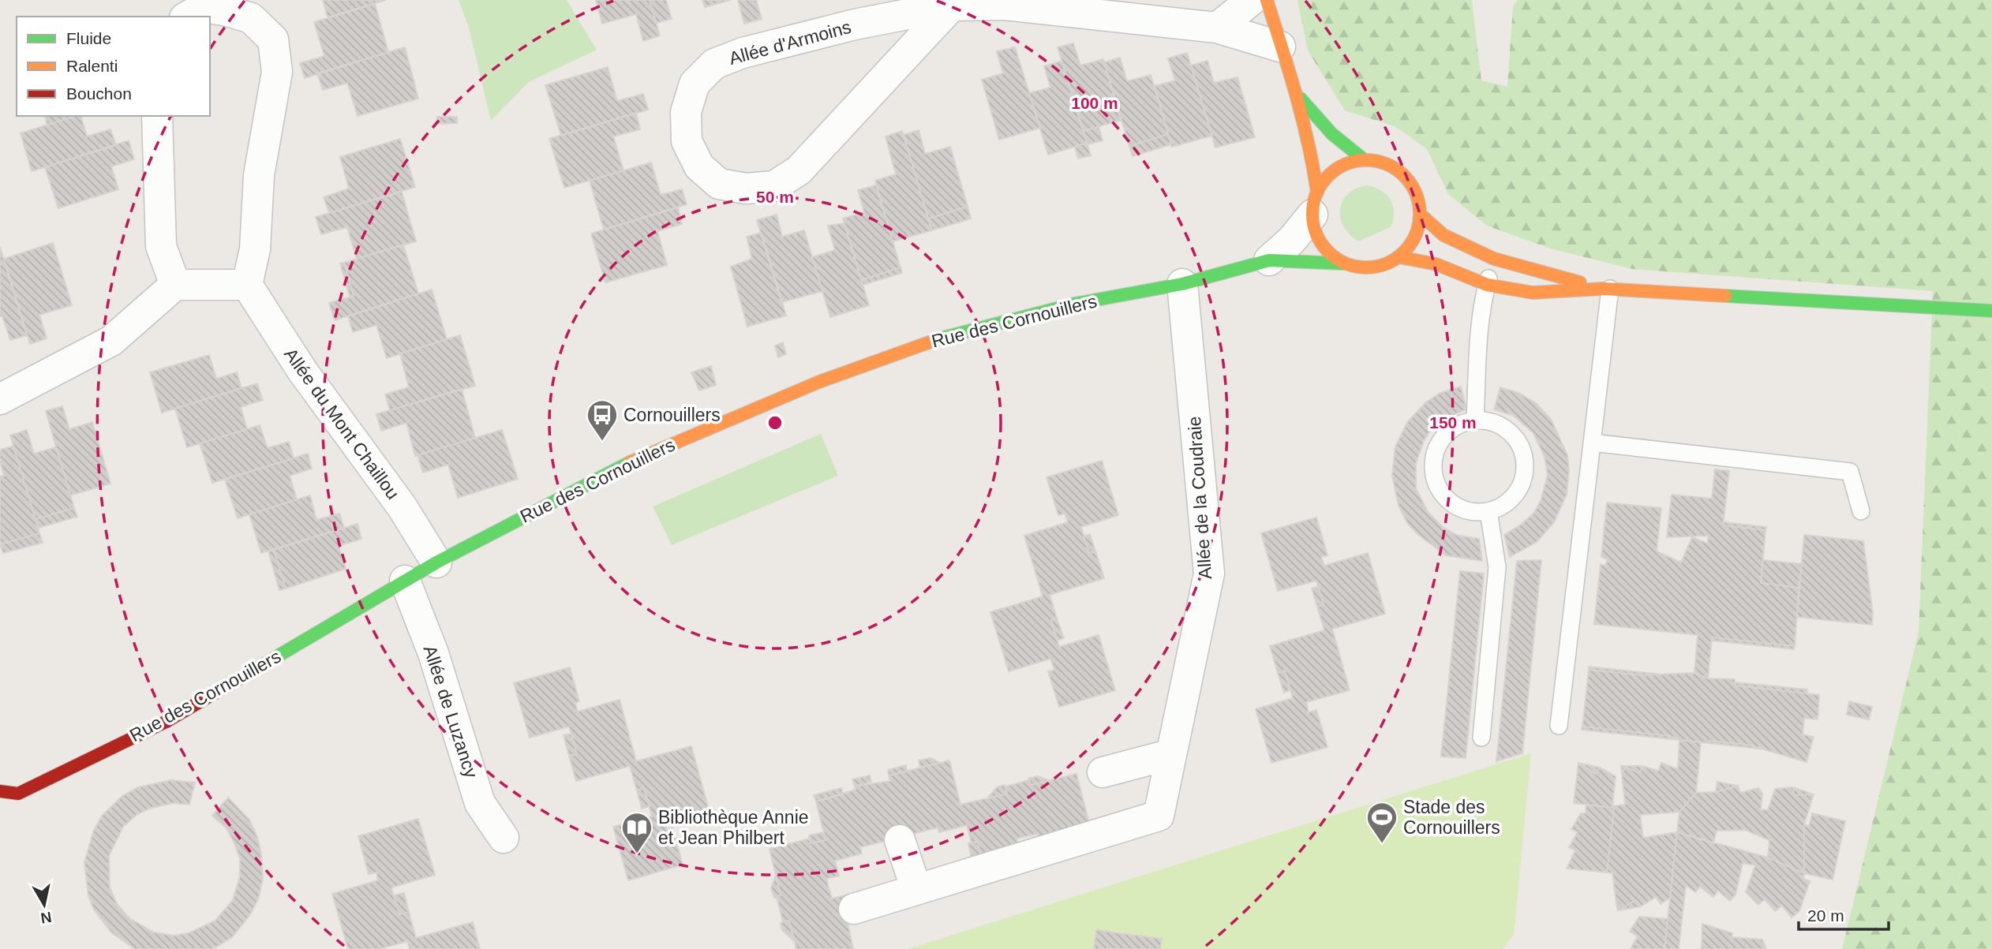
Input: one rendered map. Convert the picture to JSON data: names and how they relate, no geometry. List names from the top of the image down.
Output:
{
  "streets": {
    "street": [
      "Allée d'Armoins",
      "Rue des Cornouillers",
      "Allée du Mont Chaillou",
      "Allée de la Coudraie",
      "Allée de Luzancy"
    ]
  },
  "crossings": [
    ["Rue des Cornouillers", "Allée du Mont Chaillou"],
    ["Rue des Cornouillers", "Allée de la Coudraie"],
    ["Rue des Cornouillers", "Allée de Luzancy"]
  ],
  "places": {
    "bus stop": ["Cornouillers"],
    "sports": ["Stade des Cornouillers"],
    "library": ["Bibliothèque Annie et Jean Philbert"]
  },
  "legend": ["Fluide", "Ralenti", "Bouchon"],
  "scale_bar": "20 m",
  "north": "bottom",
  "rings": ["100 m", "50 m", "150 m"]
}
